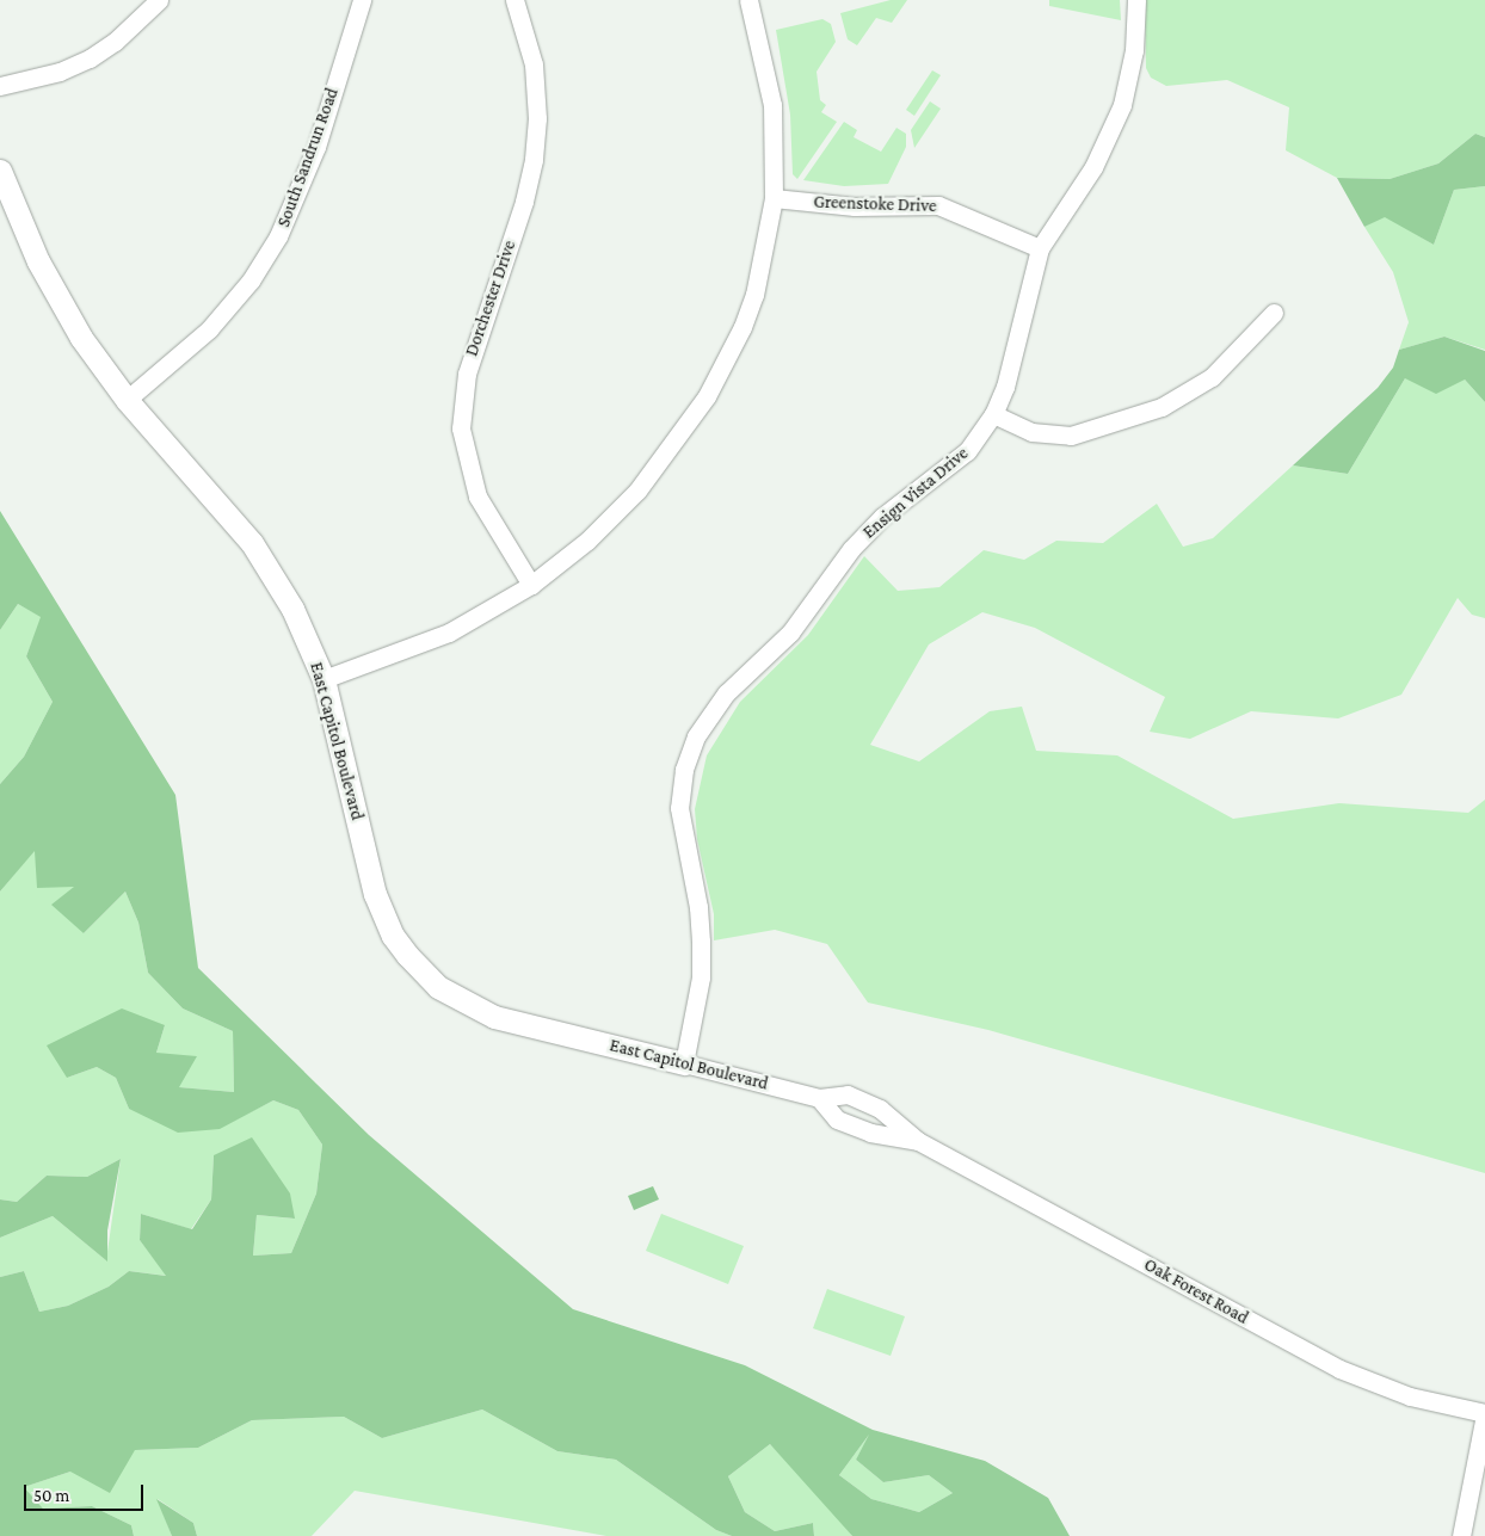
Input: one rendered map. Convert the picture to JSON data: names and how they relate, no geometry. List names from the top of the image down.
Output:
{
  "streets": {
    "street": [
      "South Sandrun Road",
      "Greenstoke Drive",
      "Dorchester Drive",
      "Ensign Vista Drive",
      "East Capitol Boulevard",
      "Oak Forest Road"
    ]
  },
  "crossings": [
    ["South Sandrun Road", "East Capitol Boulevard"],
    ["Greenstoke Drive", "Ensign Vista Drive"],
    ["Ensign Vista Drive", "East Capitol Boulevard"],
    ["East Capitol Boulevard", "Oak Forest Road"]
  ],
  "scale_bar": "50 m"
}
